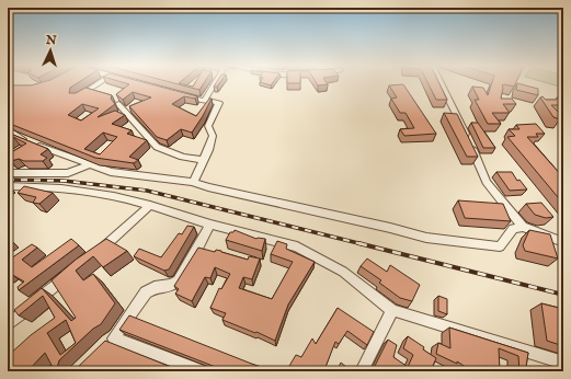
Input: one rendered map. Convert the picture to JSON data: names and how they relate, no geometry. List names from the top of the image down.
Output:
{
  "north": "top"
}
